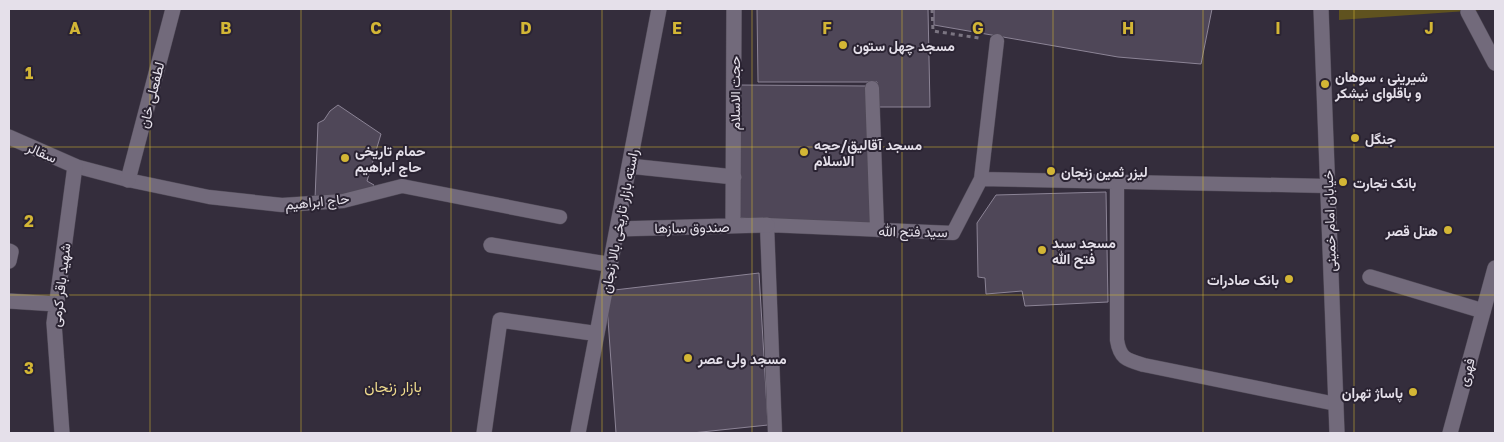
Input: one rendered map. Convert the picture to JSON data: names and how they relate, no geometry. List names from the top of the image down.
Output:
{
  "streets": {
    "street": [
      "حجت الاسلام",
      "لطفعلی خان",
      "سقالر",
      "راسته بازار تاریخی بالا زنجان",
      "خیابان امام خمینی",
      "صندوق سازها",
      "شهید باقر کرمی",
      "فهری"
    ],
    "lane": ["حاج ابراهیم", "سید فتح الله"]
  },
  "crossings": [
    ["حجت الاسلام", "صندوق سازها"],
    ["لطفعلی خان", "حاج ابراهیم"],
    ["سقالر", "حاج ابراهیم"],
    ["سقالر", "شهید باقر کرمی"],
    ["حاج ابراهیم", "شهید باقر کرمی"],
    ["راسته بازار تاریخی بالا زنجان", "صندوق سازها"],
    ["صندوق سازها", "سید فتح الله"]
  ],
  "districts": ["بازار زنجان"],
  "places": [
    "مسجد چهل ستون",
    "شیرینی ، سوهان و باقلوای نیشکر",
    "جنگل",
    "مسجد آقالیق/حجه الاسلام",
    "حمام تاریخی حاج ابراهیم",
    "لیزر ثمین زنجان",
    "بانک تجارت",
    "هتل قصر",
    "مسجد سید فتح الله",
    "بانک صادرات",
    "مسجد ولی عصر",
    "پاساژ تهران"
  ],
  "grid": {
    "columns": [
      "A",
      "B",
      "C",
      "D",
      "E",
      "F",
      "G",
      "H",
      "I",
      "J"
    ],
    "rows": ["1", "2", "3"]
  }
}
